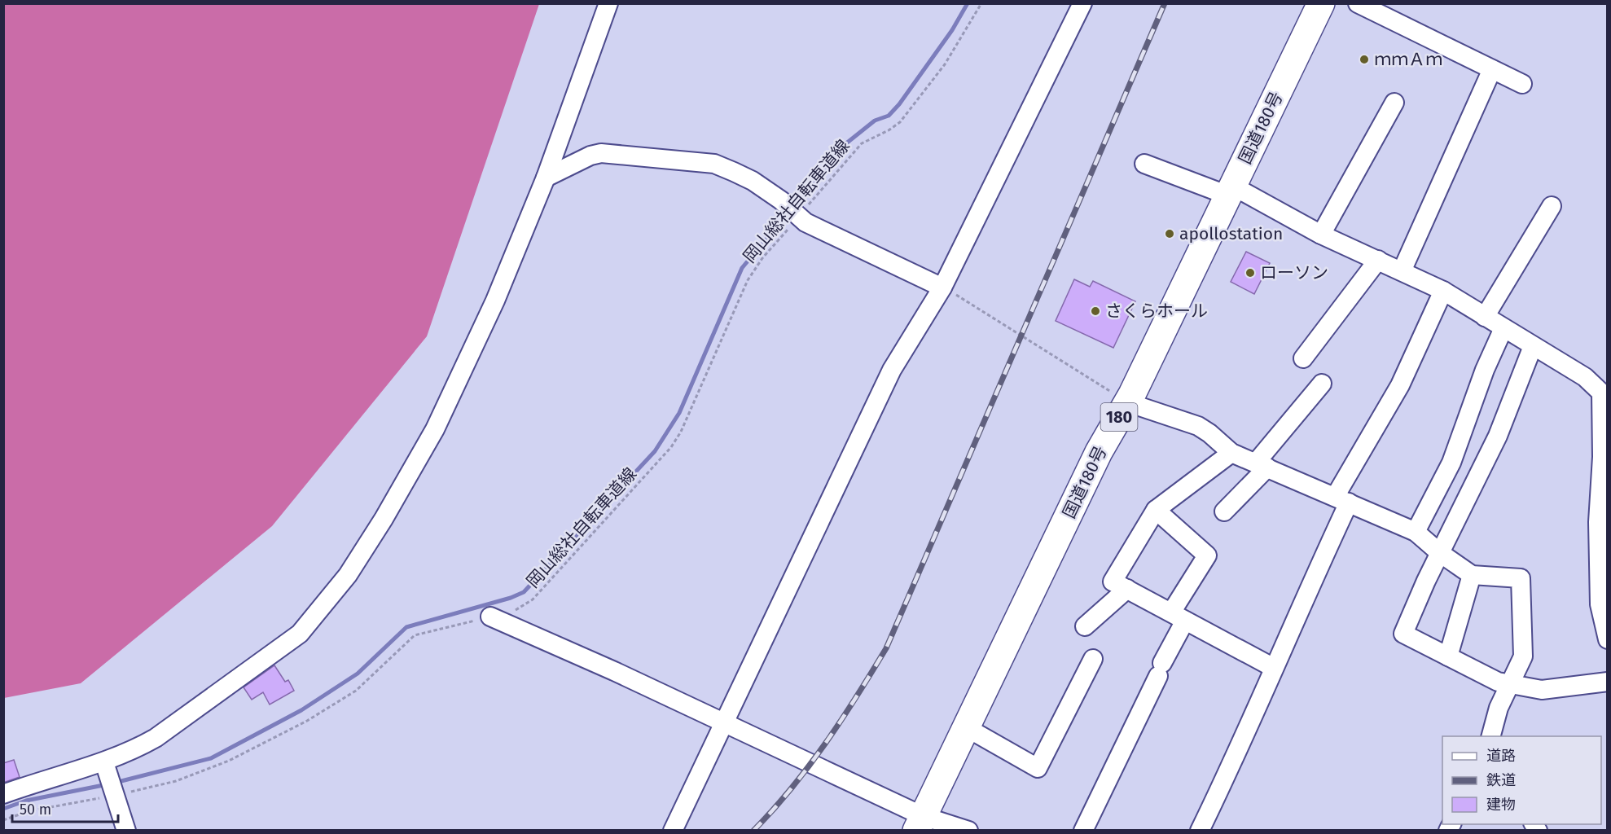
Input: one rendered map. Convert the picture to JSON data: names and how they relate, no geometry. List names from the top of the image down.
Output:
{
  "streets": {
    "highway": ["国道180号", "180"],
    "path": ["岡山総社自転車道線"]
  },
  "places": [
    "ｍｍＡｍ",
    "apollostation",
    "ローソン",
    "さくらホール"
  ],
  "legend": ["道路", "鉄道", "建物"],
  "scale_bar": "50 m"
}
